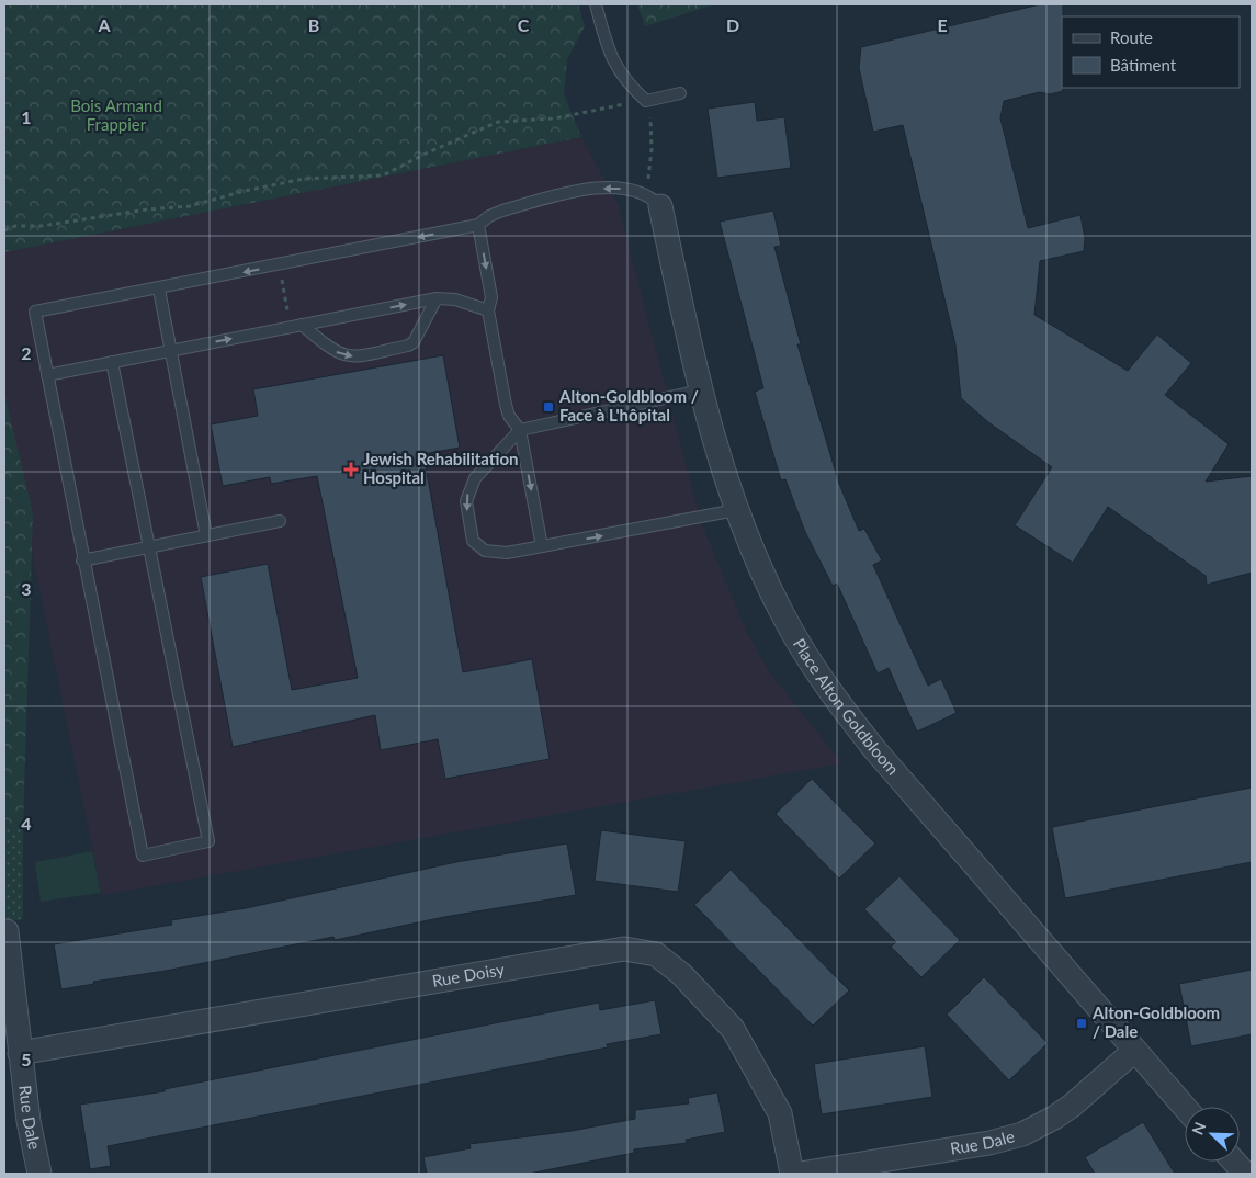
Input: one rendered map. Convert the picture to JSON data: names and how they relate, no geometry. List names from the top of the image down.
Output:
{
  "streets": {
    "street": ["Place Alton Goldbloom", "Rue Doisy", "Rue Dale"]
  },
  "crossings": [
    ["Place Alton Goldbloom", "Rue Dale"],
    ["Rue Doisy", "Rue Dale"]
  ],
  "parks": ["Bois Armand Frappier"],
  "places": {
    "transit": ["Alton-Goldbloom / Face à L'hôpital", "Alton-Goldbloom / Dale"],
    "health": ["Jewish Rehabilitation Hospital"]
  },
  "legend": ["Route", "Bâtiment"],
  "north": "top left",
  "grid": {
    "columns": [
      "A",
      "B",
      "C",
      "D",
      "E"
    ],
    "rows": [
      "1",
      "2",
      "3",
      "4",
      "5"
    ]
  }
}
